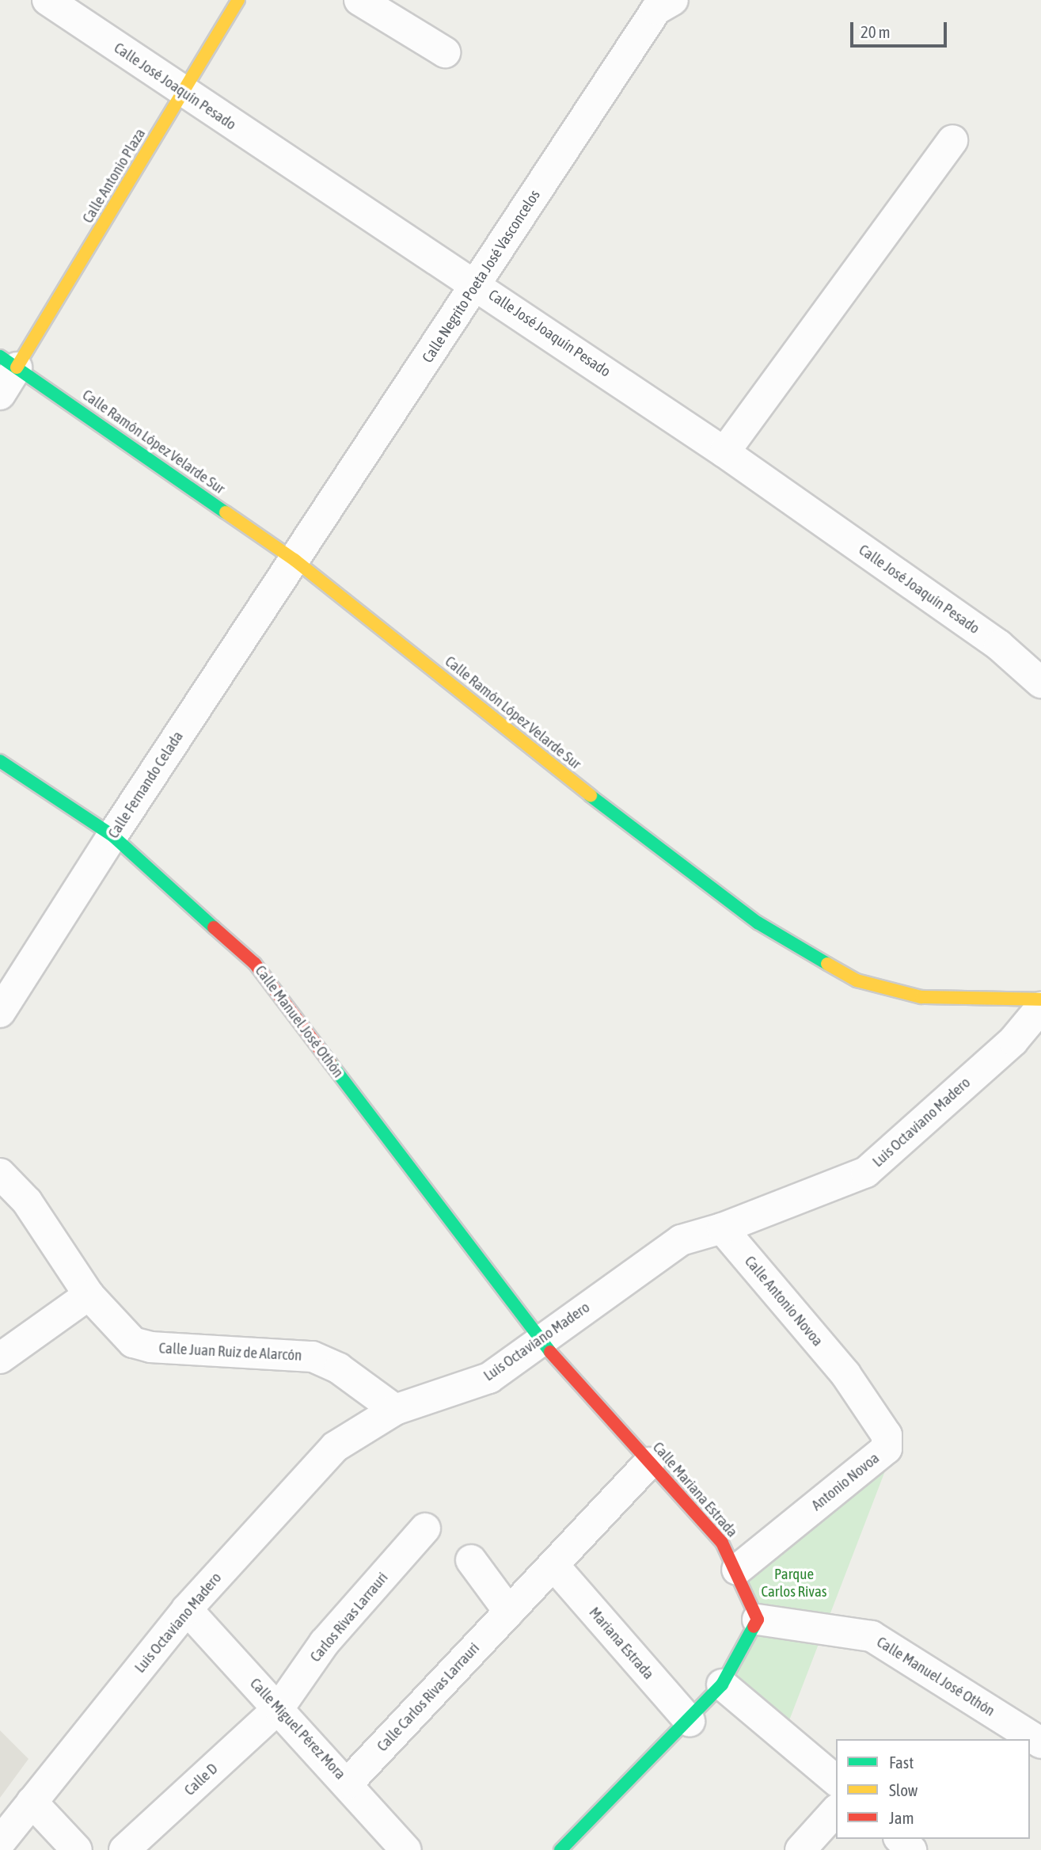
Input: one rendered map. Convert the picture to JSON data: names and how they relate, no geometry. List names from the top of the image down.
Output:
{
  "streets": {
    "street": [
      "Calle José Joaquín Pesado",
      "Calle Antonio Plaza",
      "Calle Negrito Poeta José Vasconcelos",
      "Calle Ramón López Velarde Sur",
      "Calle Fernando Celada",
      "Calle Manuel José Othón",
      "Luis Octaviano Madero",
      "Calle Antonio Novoa",
      "Calle Juan Ruiz de Alarcón",
      "Antonio Novoa",
      "Calle Mariana Estrada",
      "Carlos Rivas Larrauri",
      "Mariana Estrada",
      "Calle Carlos Rivas Larrauri",
      "Calle Miguel Pérez Mora",
      "Calle D"
    ]
  },
  "crossings": [
    ["Calle José Joaquín Pesado", "Calle Antonio Plaza"],
    ["Calle José Joaquín Pesado", "Calle Negrito Poeta José Vasconcelos"],
    ["Calle Antonio Plaza", "Calle Ramón López Velarde Sur"],
    ["Calle Negrito Poeta José Vasconcelos", "Calle Ramón López Velarde Sur"],
    ["Calle Negrito Poeta José Vasconcelos", "Calle Fernando Celada"],
    ["Calle Ramón López Velarde Sur", "Calle Fernando Celada"],
    ["Calle Fernando Celada", "Calle Manuel José Othón"],
    ["Calle Manuel José Othón", "Luis Octaviano Madero"],
    ["Calle Manuel José Othón", "Calle Mariana Estrada"],
    ["Luis Octaviano Madero", "Calle Antonio Novoa"],
    ["Luis Octaviano Madero", "Calle Juan Ruiz de Alarcón"],
    ["Luis Octaviano Madero", "Calle Mariana Estrada"],
    ["Luis Octaviano Madero", "Calle Miguel Pérez Mora"],
    ["Calle Antonio Novoa", "Antonio Novoa"],
    ["Antonio Novoa", "Calle Mariana Estrada"],
    ["Calle Mariana Estrada", "Calle Carlos Rivas Larrauri"],
    ["Carlos Rivas Larrauri", "Calle Miguel Pérez Mora"],
    ["Carlos Rivas Larrauri", "Calle D"],
    ["Mariana Estrada", "Calle Carlos Rivas Larrauri"],
    ["Calle Carlos Rivas Larrauri", "Calle Miguel Pérez Mora"],
    ["Calle Miguel Pérez Mora", "Calle D"]
  ],
  "parks": ["Parque Carlos Rivas"],
  "legend": ["Fast", "Slow", "Jam"],
  "scale_bar": "20 m"
}
